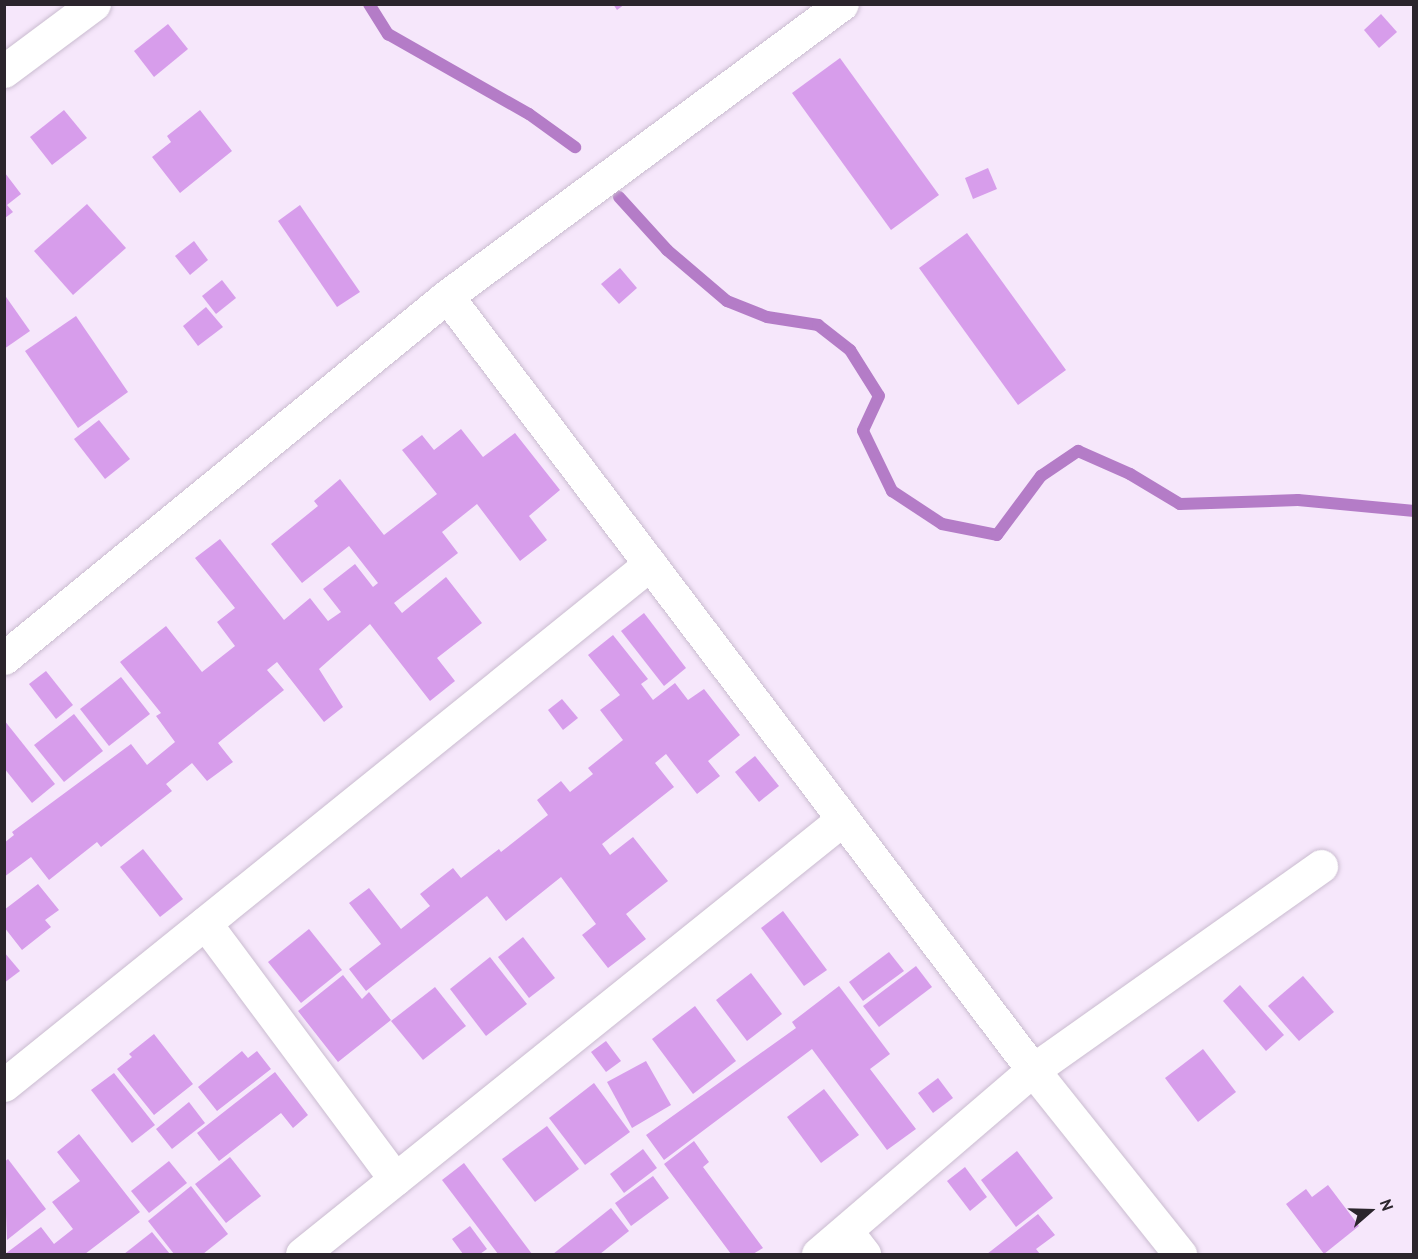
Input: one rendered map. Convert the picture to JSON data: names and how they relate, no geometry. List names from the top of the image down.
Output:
{
  "north": "right"
}
